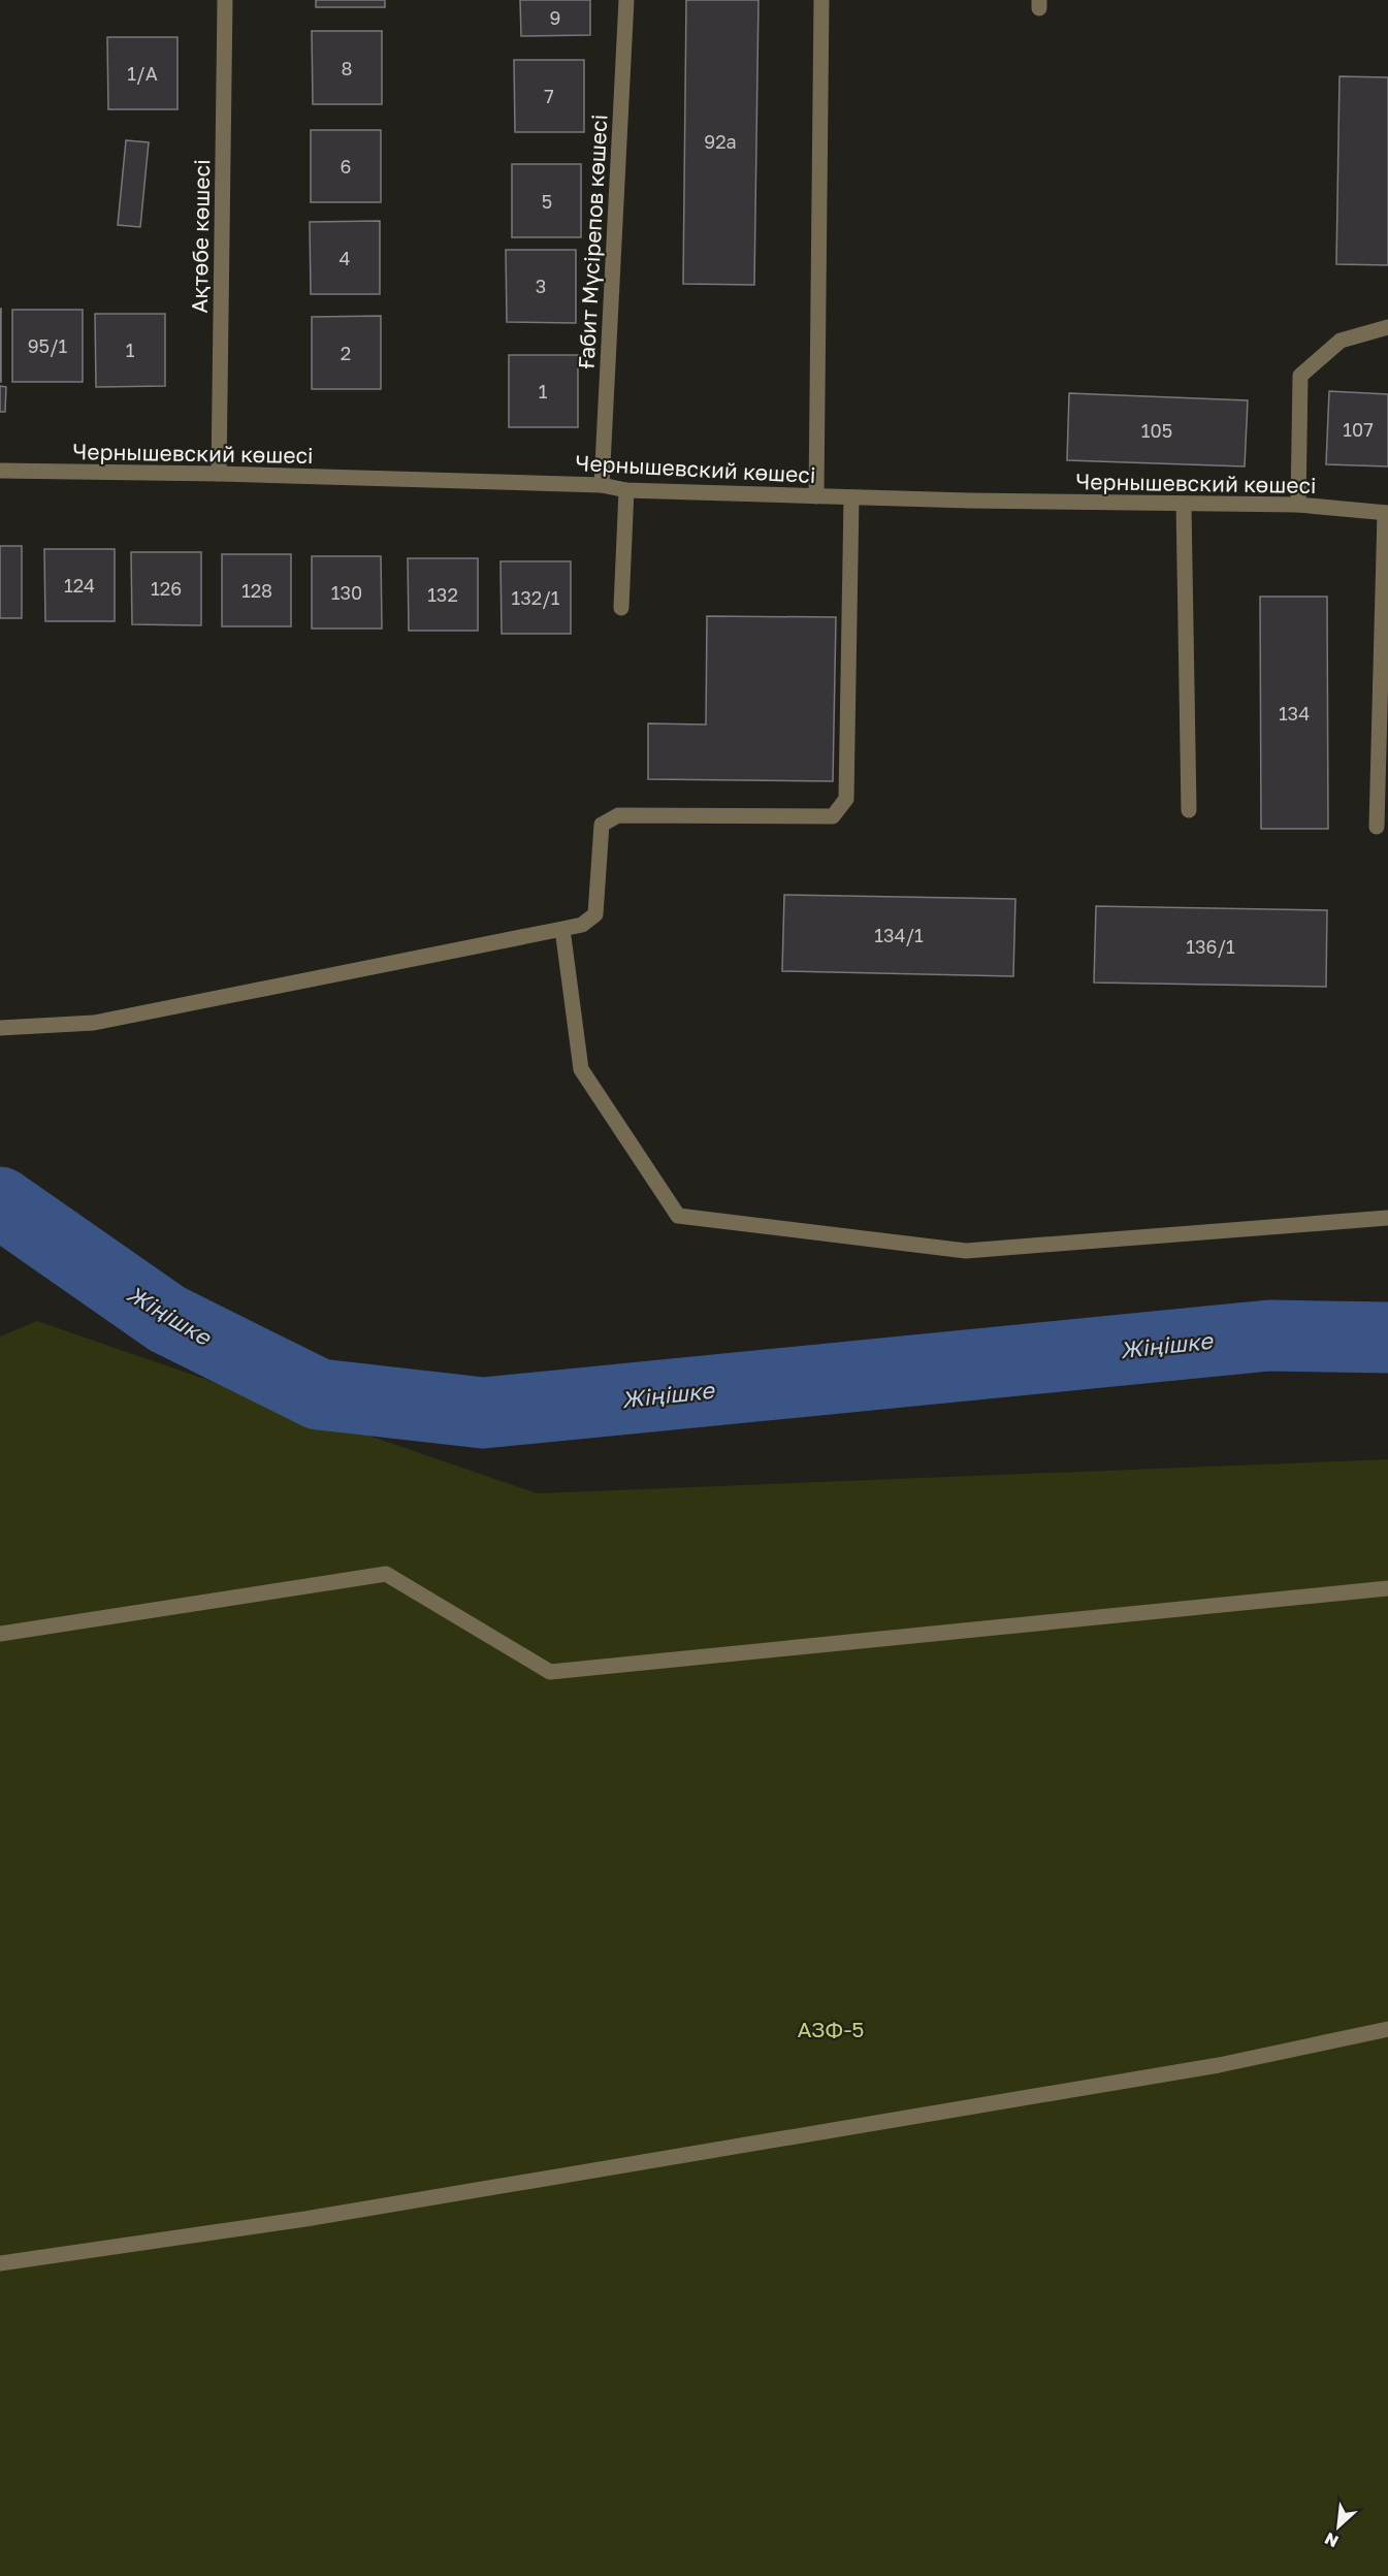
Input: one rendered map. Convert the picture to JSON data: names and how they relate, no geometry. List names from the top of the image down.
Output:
{
  "streets": {
    "street": ["Ақтөбе көшесі", "Ғабит Мүсірепов көшесі", "Чернышевский көшесі"]
  },
  "crossings": [
    ["Ақтөбе көшесі", "Чернышевский көшесі"],
    ["Ғабит Мүсірепов көшесі", "Чернышевский көшесі"]
  ],
  "water": ["Жіңішке"],
  "parks": ["АЗФ-5"],
  "house_numbers": [
    "9",
    "8",
    "1/А",
    "7",
    "92а",
    "6",
    "5",
    "4",
    "3",
    "95/1",
    "1",
    "2",
    "1",
    "107",
    "105",
    "124",
    "126",
    "128",
    "130",
    "132",
    "132/1",
    "134",
    "134/1",
    "136/1"
  ],
  "north": "bottom left"
}
